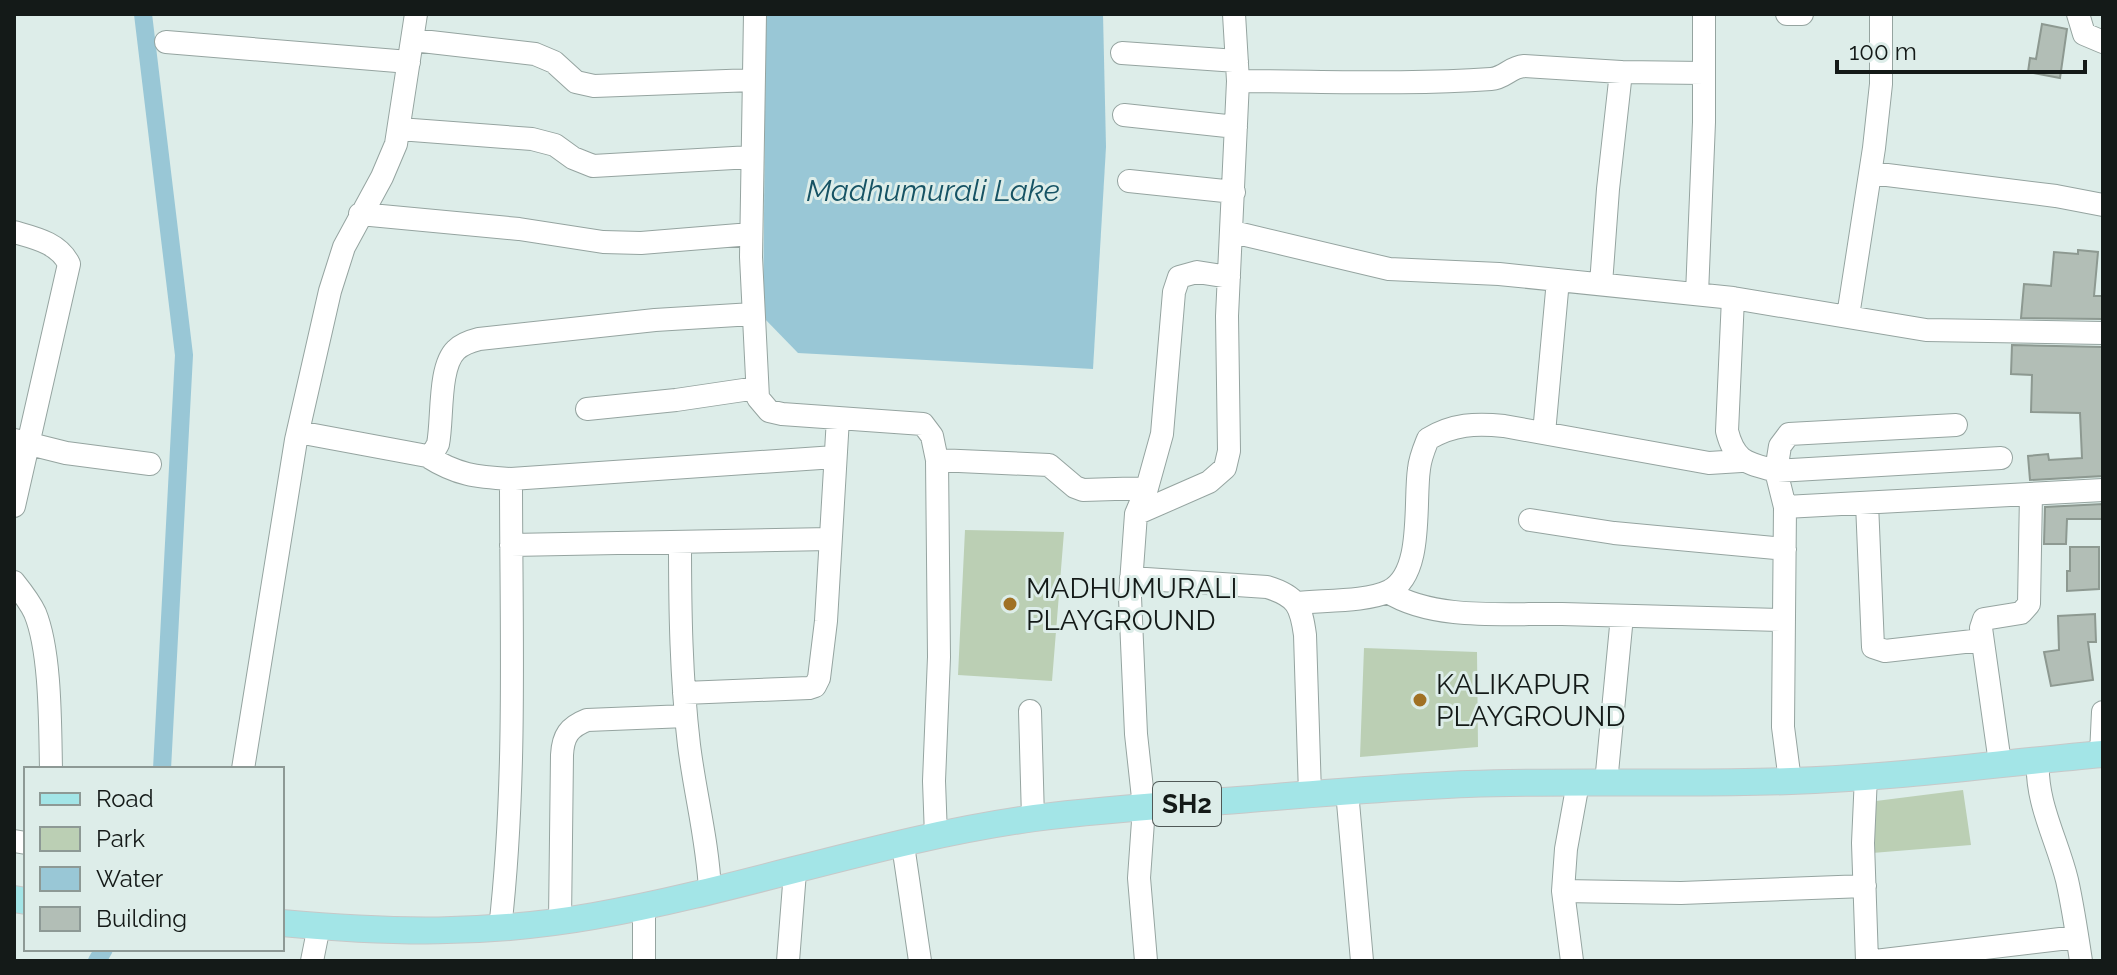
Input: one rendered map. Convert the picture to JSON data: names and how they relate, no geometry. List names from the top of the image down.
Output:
{
  "streets": {
    "main road": ["SH2"]
  },
  "water": ["Madhumurali Lake"],
  "places": ["MADHUMURALI PLAYGROUND", "KALIKAPUR PLAYGROUND"],
  "legend": [
    "Road",
    "Park",
    "Water",
    "Building"
  ],
  "scale_bar": "100 m"
}
